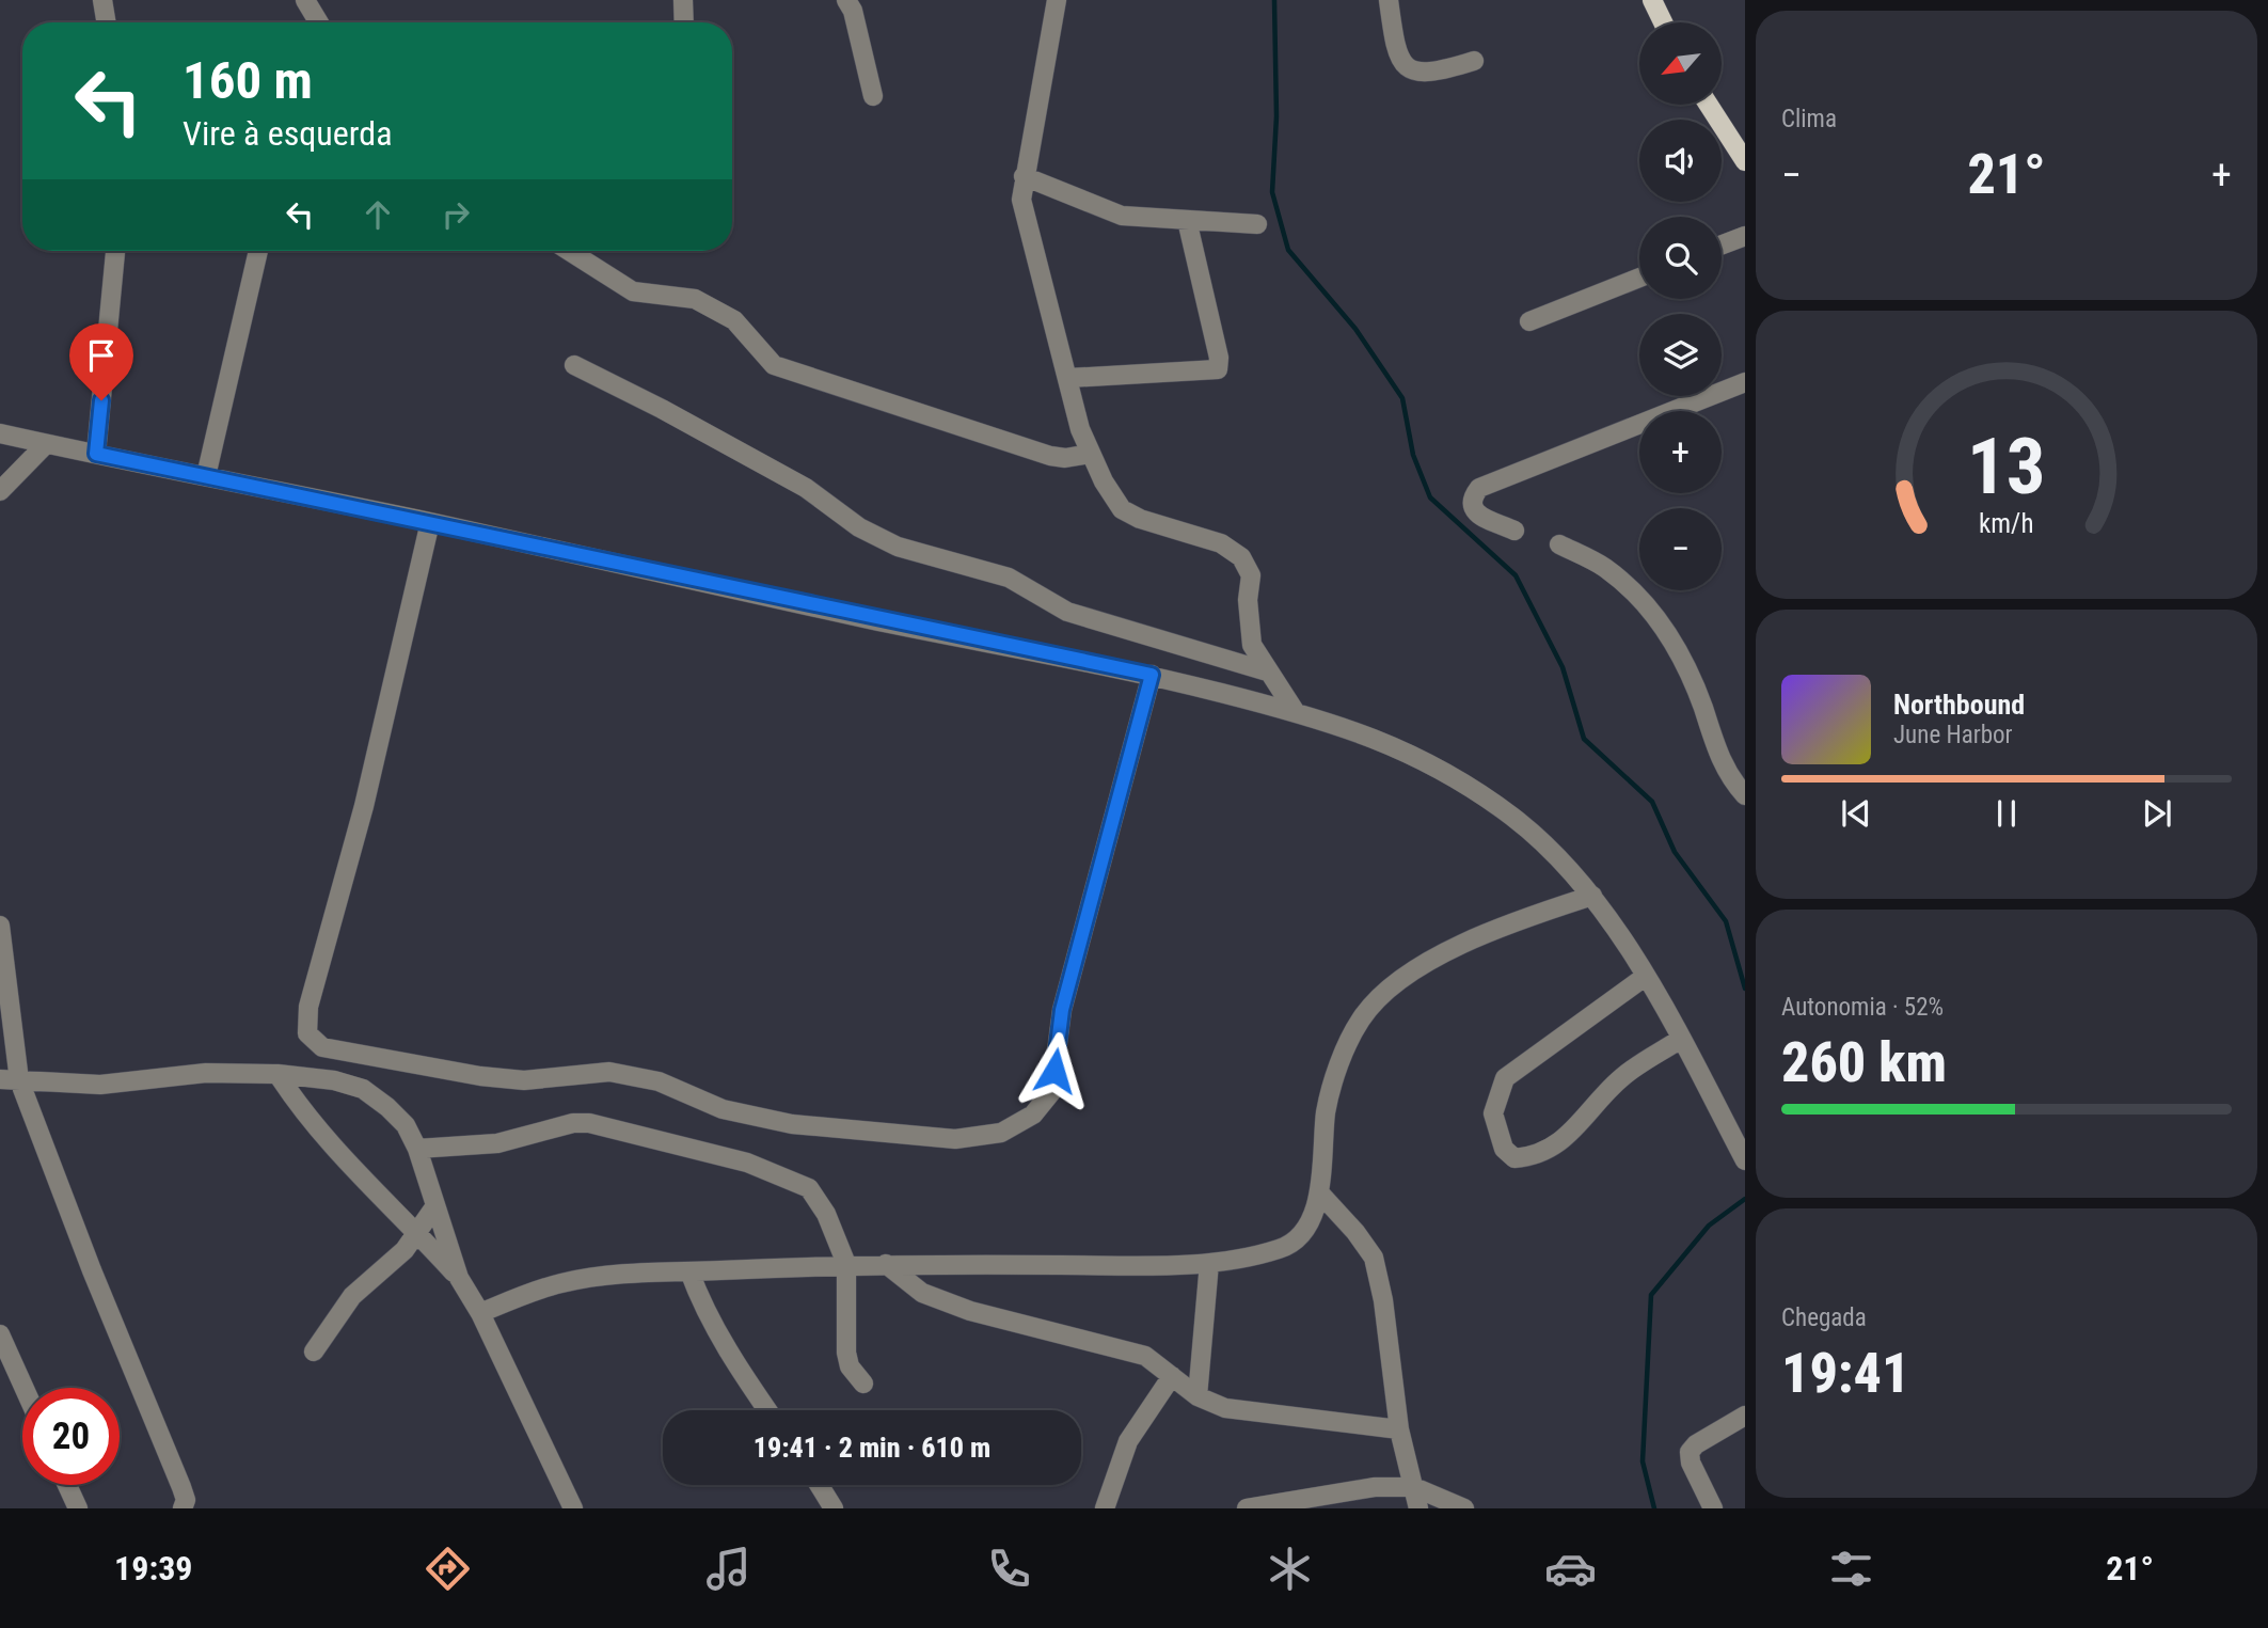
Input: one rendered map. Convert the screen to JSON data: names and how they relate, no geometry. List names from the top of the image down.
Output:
{
  "north": "bottom left",
  "page": {
    "tile": [
      "Clima",
      ["Autonomia · 52%", "260 km"],
      ["Chegada", "19:41"]
    ],
    "map_buttons": ["+", "−"],
    "turn": ["160 m", "Vire à esquerda"],
    "heat": ["−", "21°", "+"],
    "song": ["Northbound", "June Harbor"],
    "limit": "20",
    "trip": "19:41 · 2 min · 610 m",
    "tabs": ["19:39", "21°"],
    "gauge": ["13", "km/h"]
  }
}
